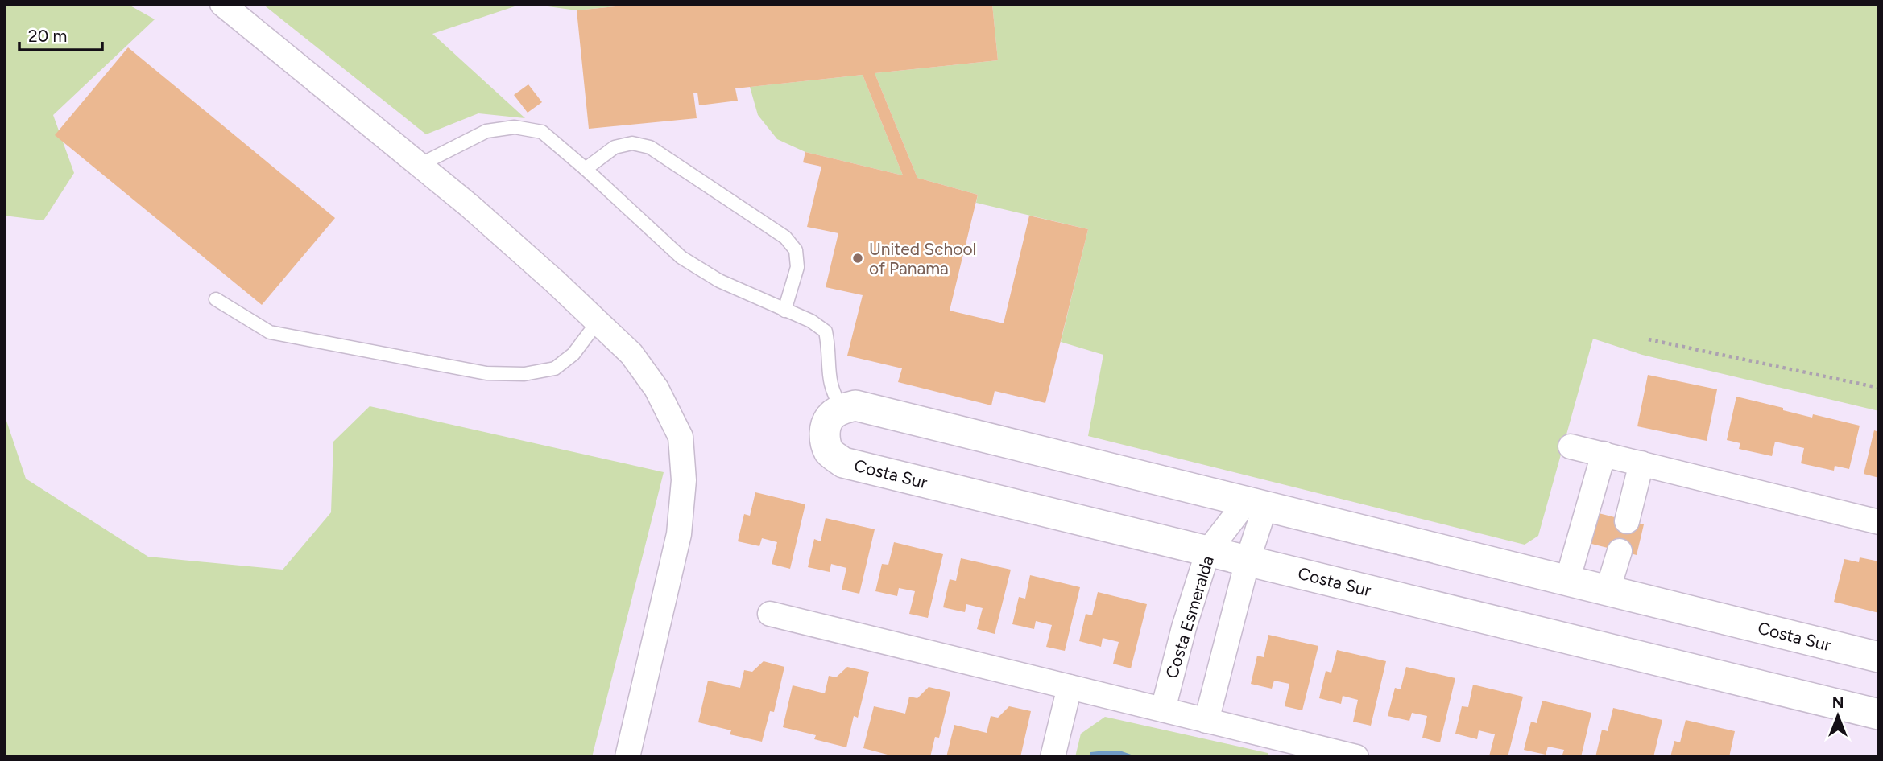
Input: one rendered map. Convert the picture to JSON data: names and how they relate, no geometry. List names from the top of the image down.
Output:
{
  "streets": {
    "street": ["Costa Sur", "Costa Esmeralda"]
  },
  "crossings": [
    ["Costa Sur", "Costa Esmeralda"]
  ],
  "places": ["United School of Panama"],
  "scale_bar": "20 m",
  "north": "top"
}
